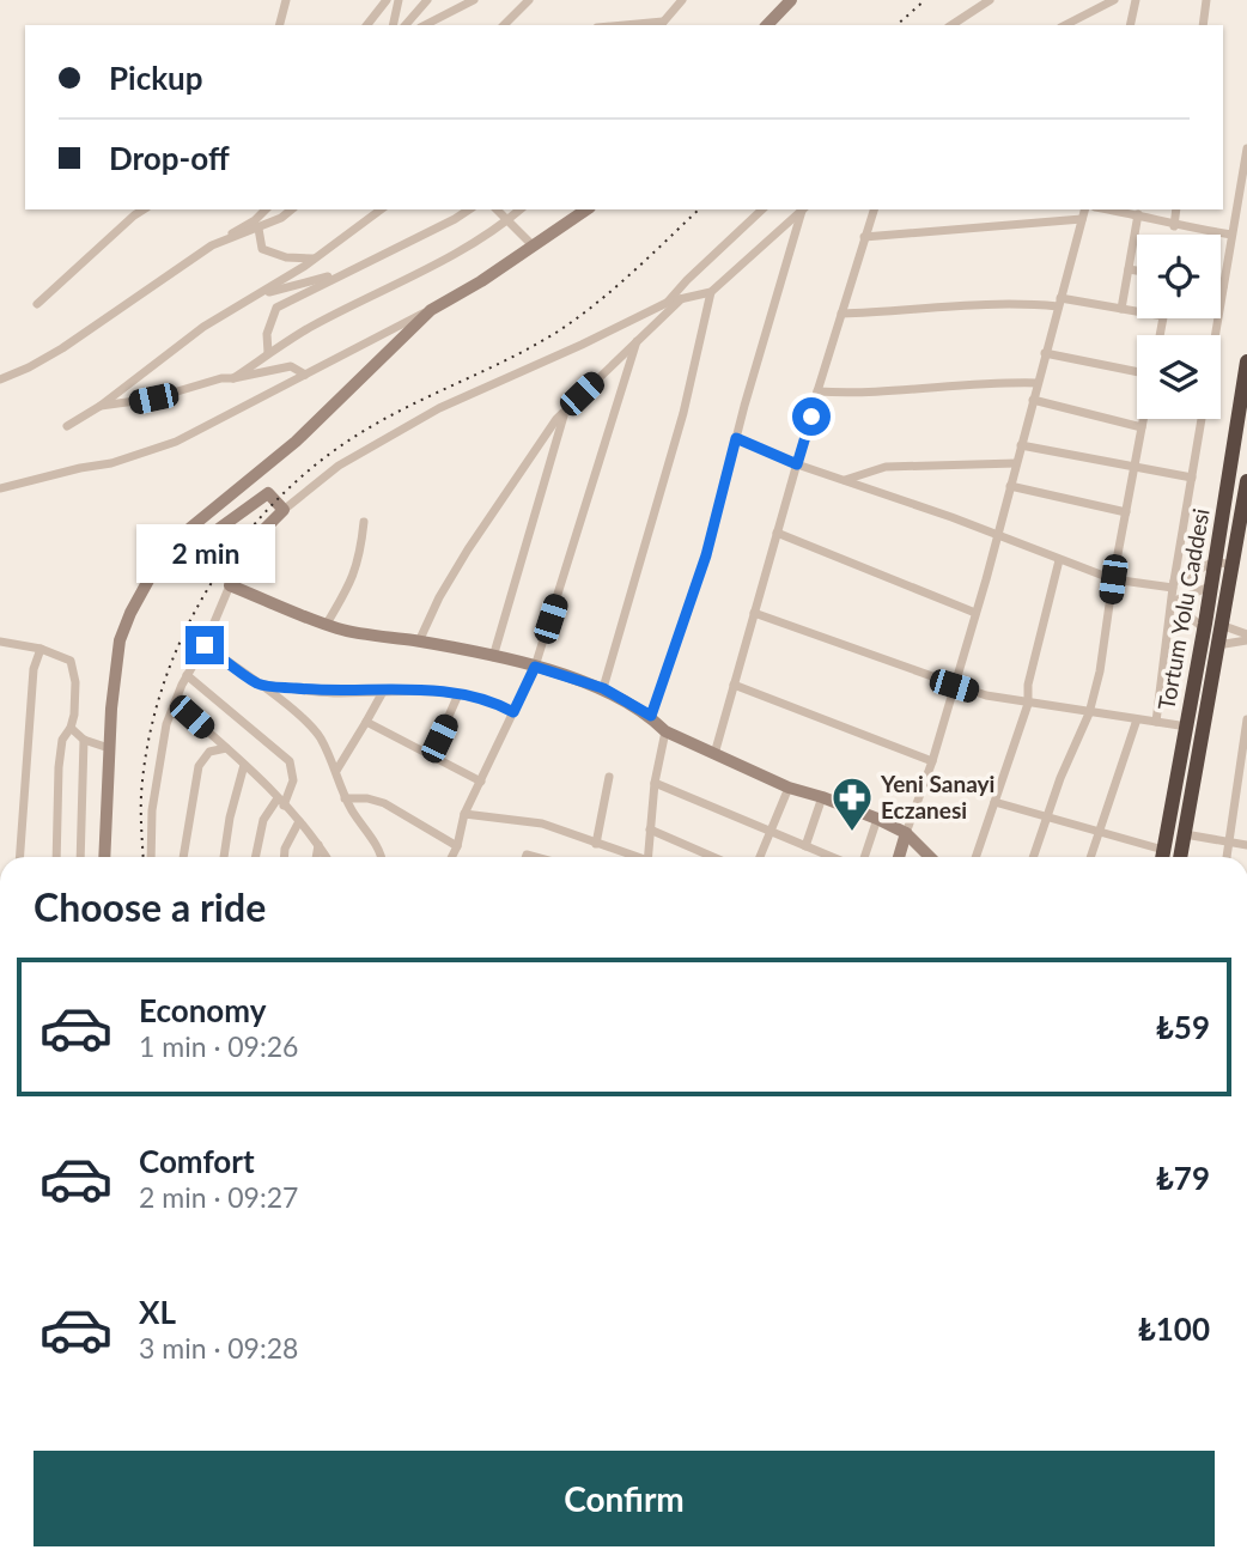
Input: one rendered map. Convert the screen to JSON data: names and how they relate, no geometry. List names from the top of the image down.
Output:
{
  "streets": {
    "highway": ["Tortum Yolu Caddesi"]
  },
  "places": {
    "pharmacy": ["Yeni Sanayi Eczanesi"]
  },
  "page": {
    "banner": ["Pickup", "Drop-off"],
    "bubble": "2 min",
    "heading": "Choose a ride",
    "list": [
      {
        "name": "Economy",
        "note": "1 min · 09:26",
        "value": "₺59"
      },
      {
        "name": "Comfort",
        "note": "2 min · 09:27",
        "value": "₺79"
      },
      {
        "name": "XL",
        "note": "3 min · 09:28",
        "value": "₺100"
      }
    ],
    "buttons": "Confirm"
  }
}
